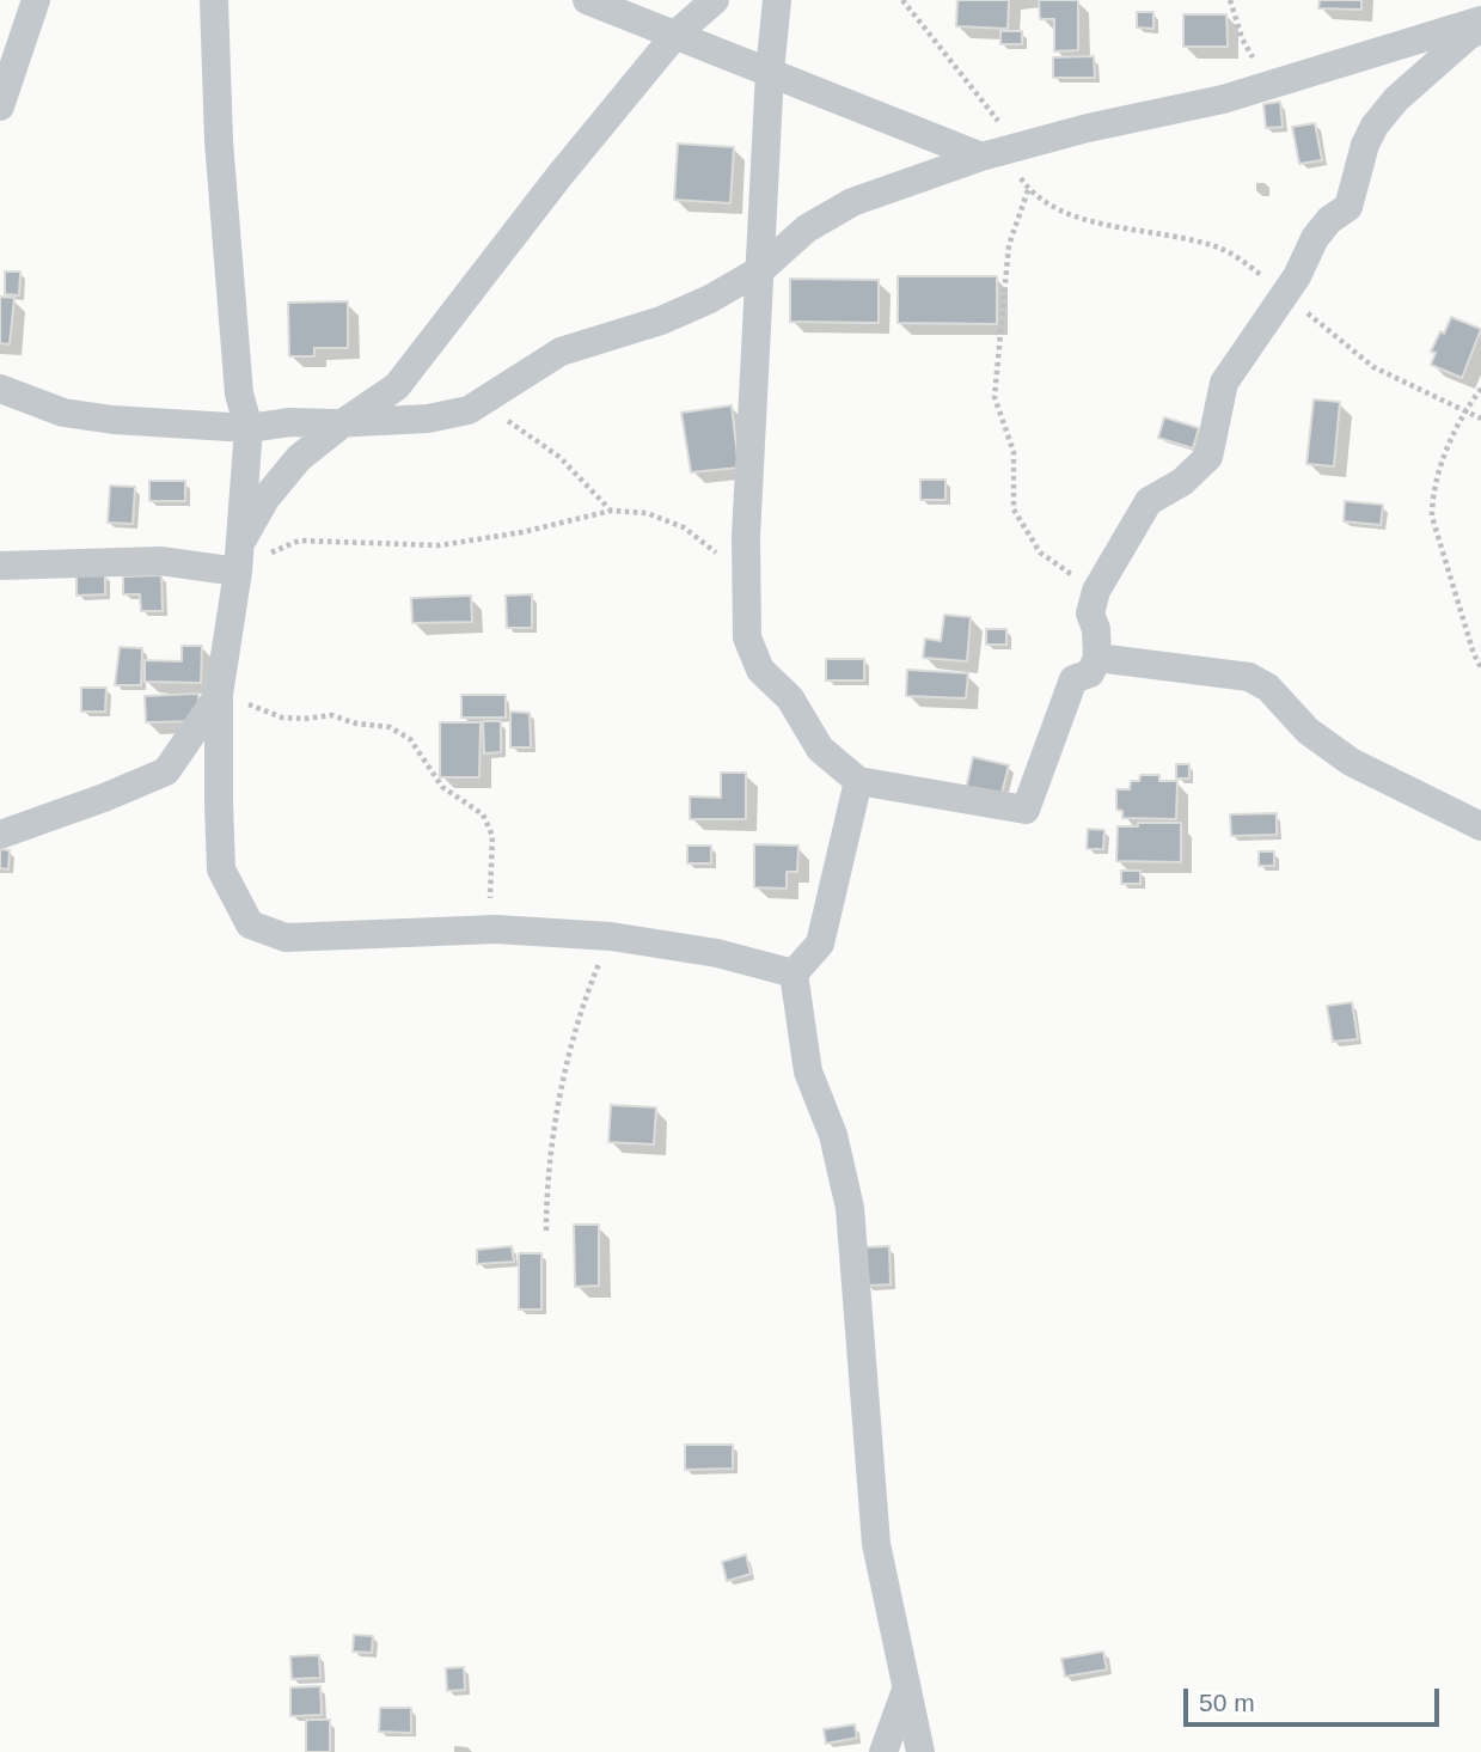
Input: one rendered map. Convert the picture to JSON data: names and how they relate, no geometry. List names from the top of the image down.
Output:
{
  "scale_bar": "50 m"
}
